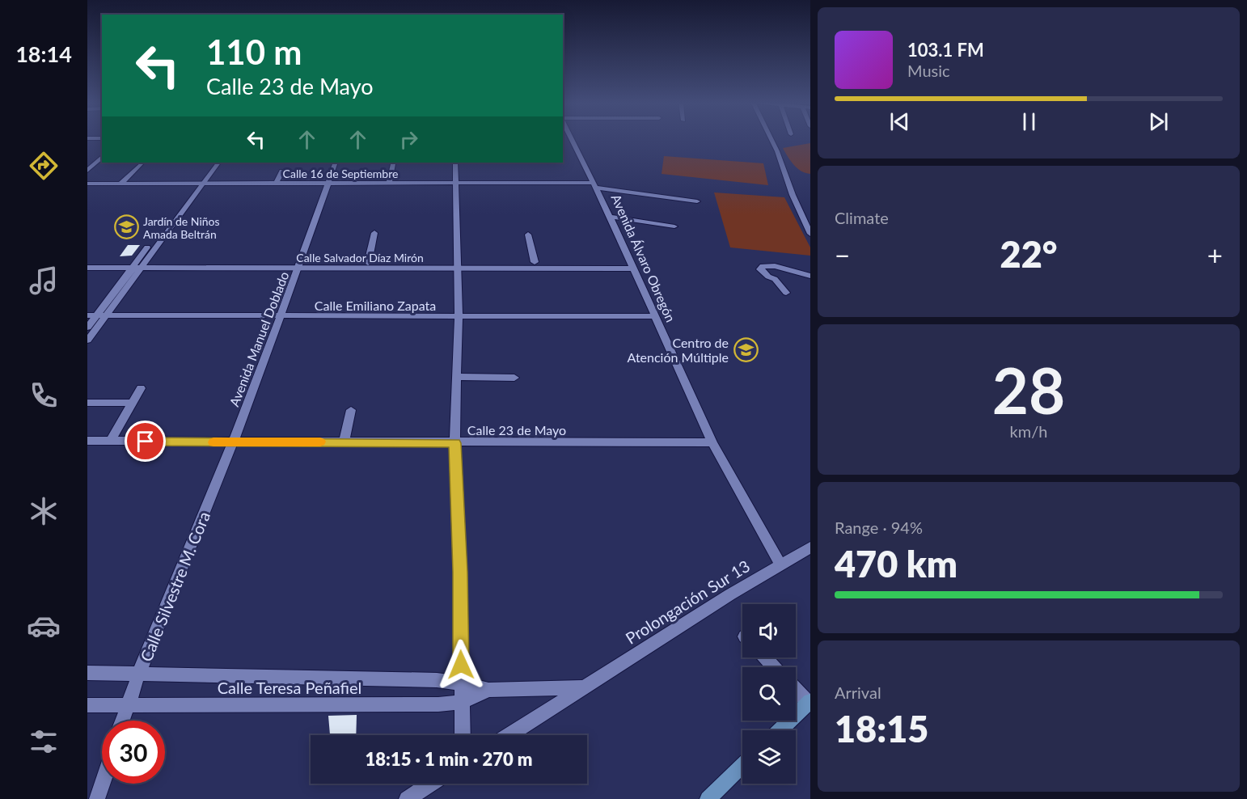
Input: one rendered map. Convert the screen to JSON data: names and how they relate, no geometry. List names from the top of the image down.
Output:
{
  "streets": {
    "street": [
      "Calle 16 de Septiembre",
      "Calle Salvador Díaz Mirón",
      "Avenida Álvaro Obregón",
      "Calle Emiliano Zapata",
      "Avenida Manuel Doblado",
      "Calle 23 de Mayo",
      "Calle Silvestre M. Cora",
      "Prolongación Sur 13",
      "Calle Teresa Peñafiel"
    ]
  },
  "crossings": [
    ["Calle 16 de Septiembre", "Avenida Álvaro Obregón"],
    ["Calle 16 de Septiembre", "Avenida Manuel Doblado"],
    ["Calle Salvador Díaz Mirón", "Avenida Álvaro Obregón"],
    ["Calle Salvador Díaz Mirón", "Avenida Manuel Doblado"],
    ["Avenida Álvaro Obregón", "Calle Emiliano Zapata"],
    ["Avenida Álvaro Obregón", "Calle 23 de Mayo"],
    ["Avenida Álvaro Obregón", "Prolongación Sur 13"],
    ["Calle Emiliano Zapata", "Avenida Manuel Doblado"],
    ["Avenida Manuel Doblado", "Calle 23 de Mayo"],
    ["Avenida Manuel Doblado", "Calle Silvestre M. Cora"],
    ["Calle 23 de Mayo", "Calle Silvestre M. Cora"],
    ["Calle Silvestre M. Cora", "Calle Teresa Peñafiel"],
    ["Prolongación Sur 13", "Calle Teresa Peñafiel"]
  ],
  "places": {
    "school or university": ["Jardín de Niños Amada Beltrán", "Centro de Atención Múltiple"]
  },
  "page": {
    "tabs": "18:14",
    "turn": ["110 m", "Calle 23 de Mayo"],
    "song": ["103.1 FM", "Music"],
    "tile": [
      "Climate",
      ["28", "km/h"],
      ["Range · 94%", "470 km"],
      ["Arrival", "18:15"]
    ],
    "heat": ["−", "22°", "+"],
    "limit": "30",
    "trip": "18:15 · 1 min · 270 m"
  }
}
